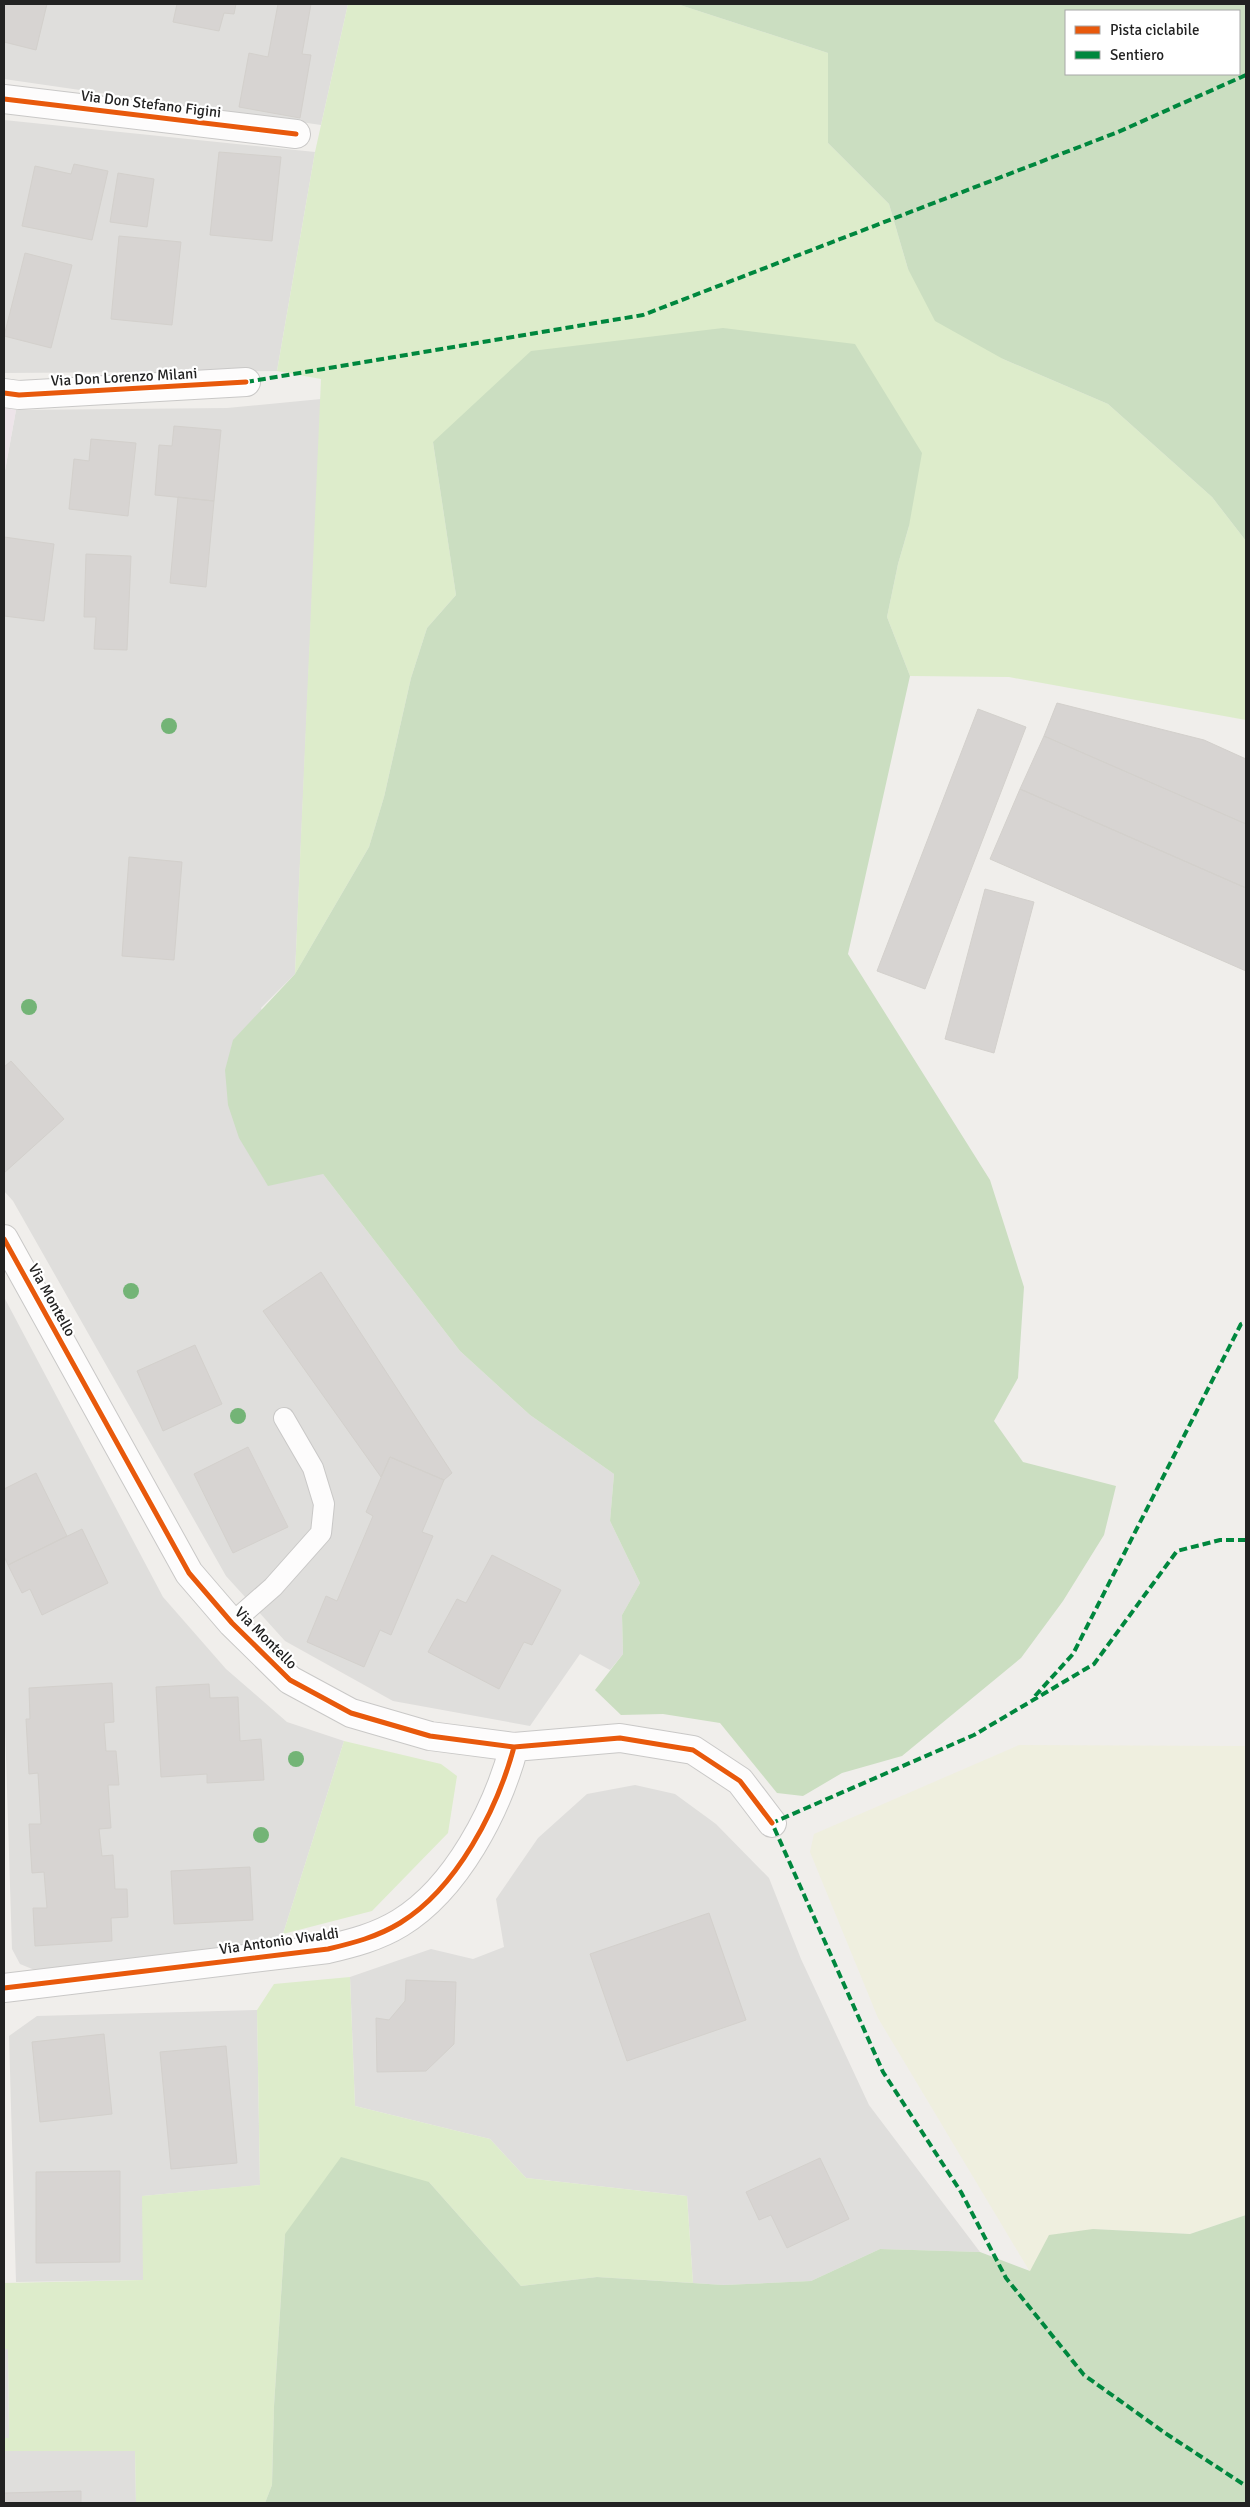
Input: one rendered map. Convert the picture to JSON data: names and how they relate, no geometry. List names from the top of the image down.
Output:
{
  "streets": {
    "street": [
      "Via Don Stefano Figini",
      "Via Don Lorenzo Milani",
      "Via Montello",
      "Via Antonio Vivaldi"
    ]
  },
  "crossings": [
    ["Via Montello", "Via Antonio Vivaldi"]
  ],
  "legend": ["Pista ciclabile", "Sentiero"]
}
